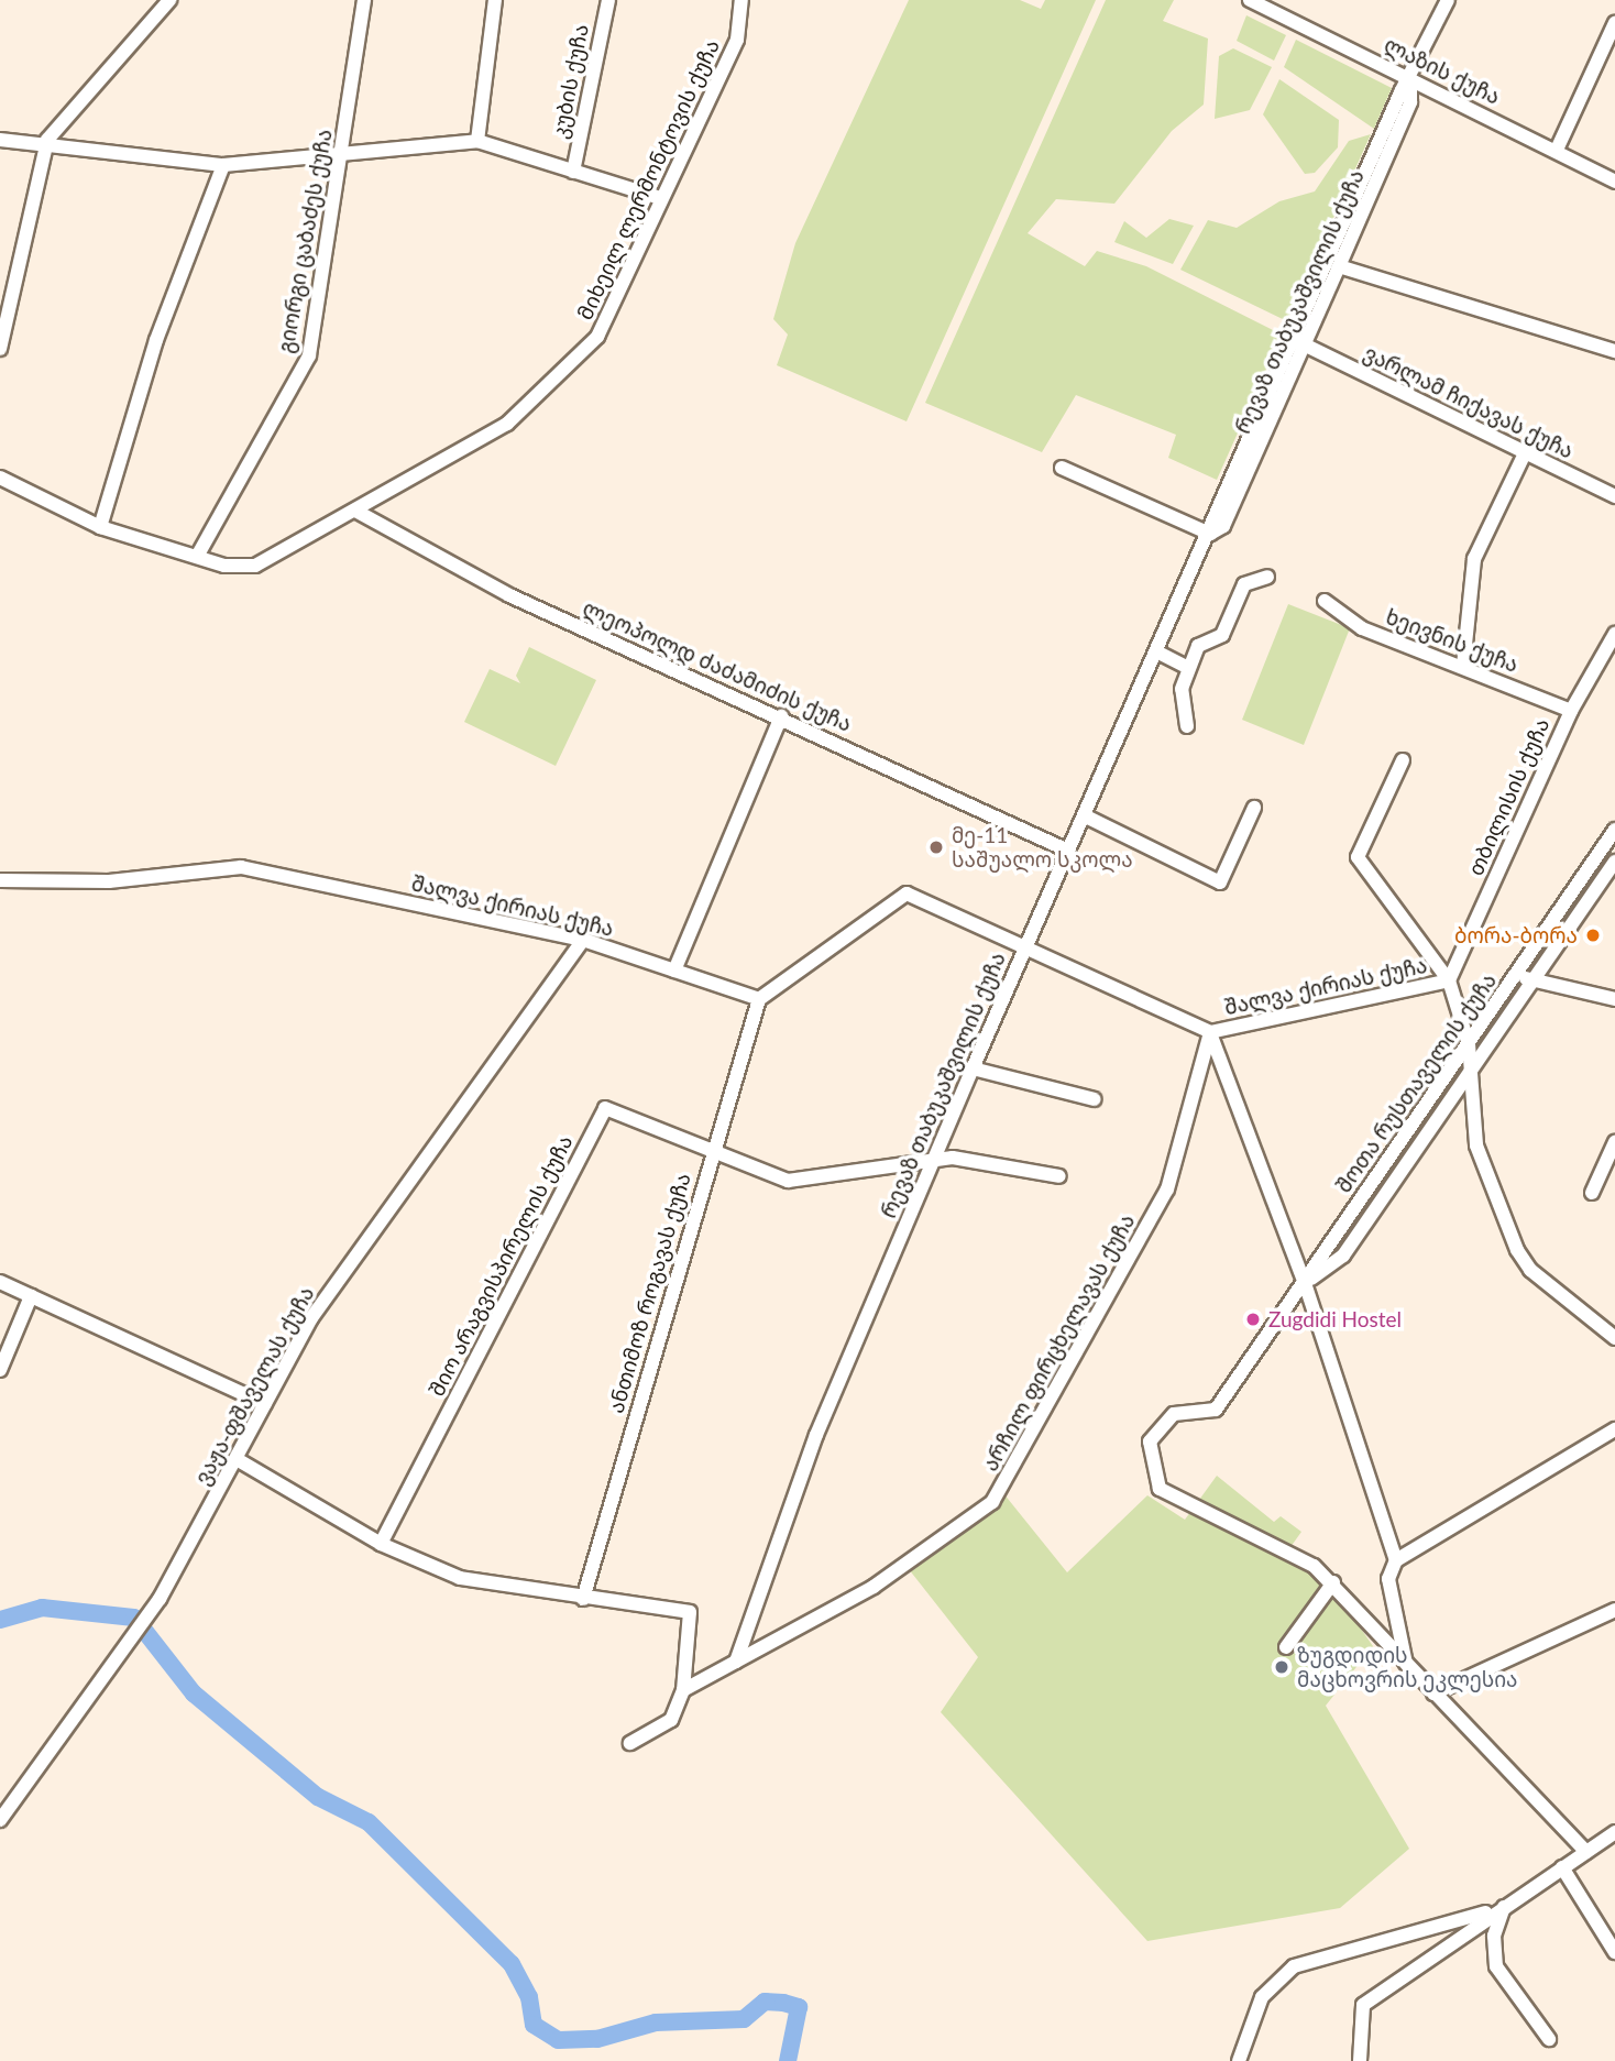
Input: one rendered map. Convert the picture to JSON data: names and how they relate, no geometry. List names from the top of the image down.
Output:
{
  "streets": {
    "street": [
      "ლაზის ქუჩა",
      "კუბის ქუჩა",
      "მიხეილ ლერმონტოვის ქუჩა",
      "გიორგი ცაბაძეს ქუჩა",
      "რევაზ თაბუკაშვილის ქუჩა",
      "ვარლამ ჩიქავას ქუჩა",
      "ხეივნის ქუჩა",
      "ლეოპოლდ ძაძამიძის ქუჩა",
      "თბილისის ქუჩა",
      "შალვა ქირიას ქუჩა",
      "შოთა რუსთაველის ქუჩა",
      "შიო არაგვისპირელის ქუჩა",
      "ანთიმოზ როგავას ქუჩა",
      "არჩილ ფირცხელავას ქუჩა",
      "ვაჟა-ფშაველას ქუჩა"
    ]
  },
  "crossings": [
    ["ლაზის ქუჩა", "რევაზ თაბუკაშვილის ქუჩა"],
    ["მიხეილ ლერმონტოვის ქუჩა", "გიორგი ცაბაძეს ქუჩა"],
    ["მიხეილ ლერმონტოვის ქუჩა", "ლეოპოლდ ძაძამიძის ქუჩა"],
    ["რევაზ თაბუკაშვილის ქუჩა", "ვარლამ ჩიქავას ქუჩა"],
    ["რევაზ თაბუკაშვილის ქუჩა", "ლეოპოლდ ძაძამიძის ქუჩა"],
    ["რევაზ თაბუკაშვილის ქუჩა", "შალვა ქირიას ქუჩა"],
    ["რევაზ თაბუკაშვილის ქუჩა", "არჩილ ფირცხელავას ქუჩა"],
    ["ხეივნის ქუჩა", "თბილისის ქუჩა"],
    ["თბილისის ქუჩა", "შალვა ქირიას ქუჩა"],
    ["შალვა ქირიას ქუჩა", "ანთიმოზ როგავას ქუჩა"],
    ["შალვა ქირიას ქუჩა", "არჩილ ფირცხელავას ქუჩა"],
    ["შალვა ქირიას ქუჩა", "ვაჟა-ფშაველას ქუჩა"],
    ["შიო არაგვისპირელის ქუჩა", "ანთიმოზ როგავას ქუჩა"]
  ],
  "places": [
    "მე-11 საშუალო სკოლა",
    "ბორა-ბორა",
    "Zugdidi Hostel",
    "ზუგდიდის მაცხოვრის ეკლესია"
  ]
}
